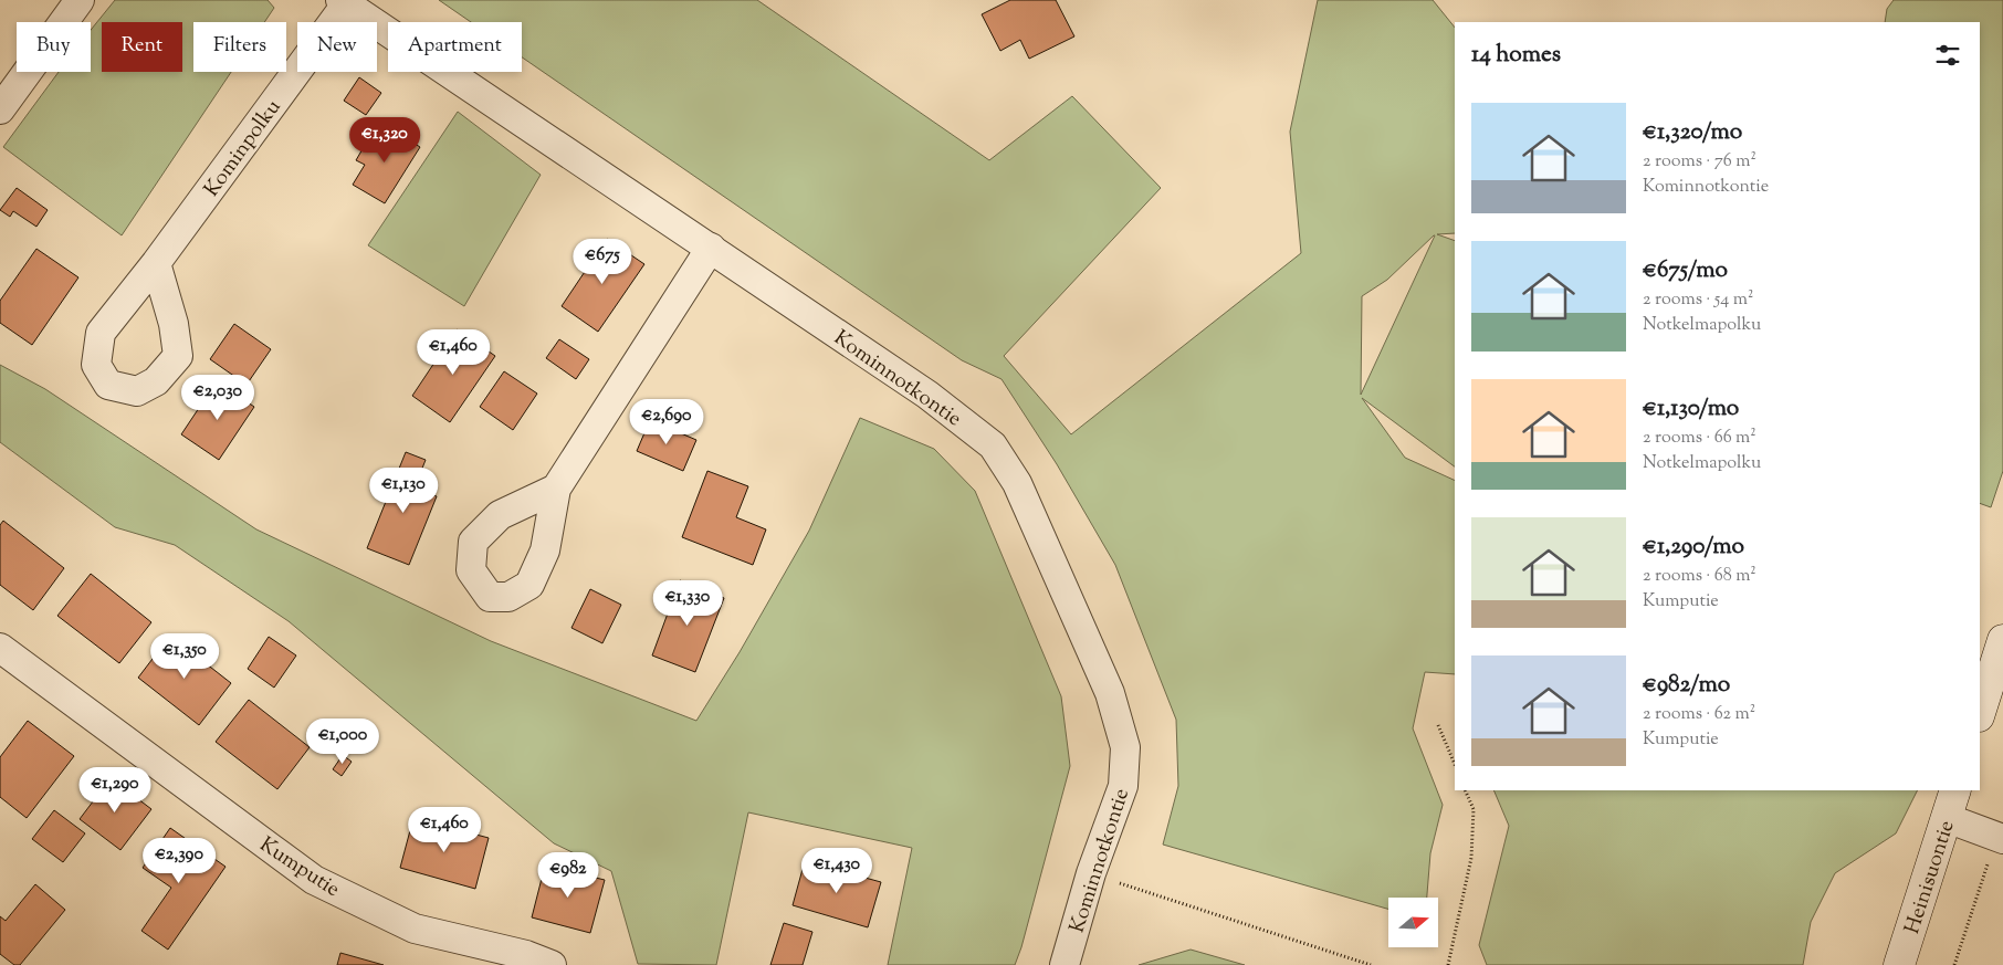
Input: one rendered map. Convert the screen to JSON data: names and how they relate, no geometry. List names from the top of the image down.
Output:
{
  "streets": {
    "street": [
      "Kominpolku",
      "Kominnotkontie",
      "Kumputie",
      "Heinisuontie"
    ]
  },
  "crossings": [
    ["Kominpolku", "Kominnotkontie"]
  ],
  "north": "right",
  "page": {
    "chip": [
      "Buy",
      "Rent",
      "Filters",
      "New",
      "Apartment"
    ],
    "heading": "14 homes",
    "list": [
      {
        "name": "€1,320/mo",
        "note": "2 rooms · 76 m² · Kominnotkontie"
      },
      {
        "name": "€675/mo",
        "note": "2 rooms · 54 m² · Notkelmapolku"
      },
      {
        "name": "€1,130/mo",
        "note": "2 rooms · 66 m² · Notkelmapolku"
      },
      {
        "name": "€1,290/mo",
        "note": "2 rooms · 68 m² · Kumputie"
      },
      {
        "name": "€982/mo",
        "note": "2 rooms · 62 m² · Kumputie"
      }
    ],
    "price": [
      "€1,320",
      "€675",
      "€1,460",
      "€2,030",
      "€2,690",
      "€1,130",
      "€1,330",
      "€1,350",
      "€1,000",
      "€1,290",
      "€1,460",
      "€2,390",
      "€1,430",
      "€982"
    ]
  }
}
